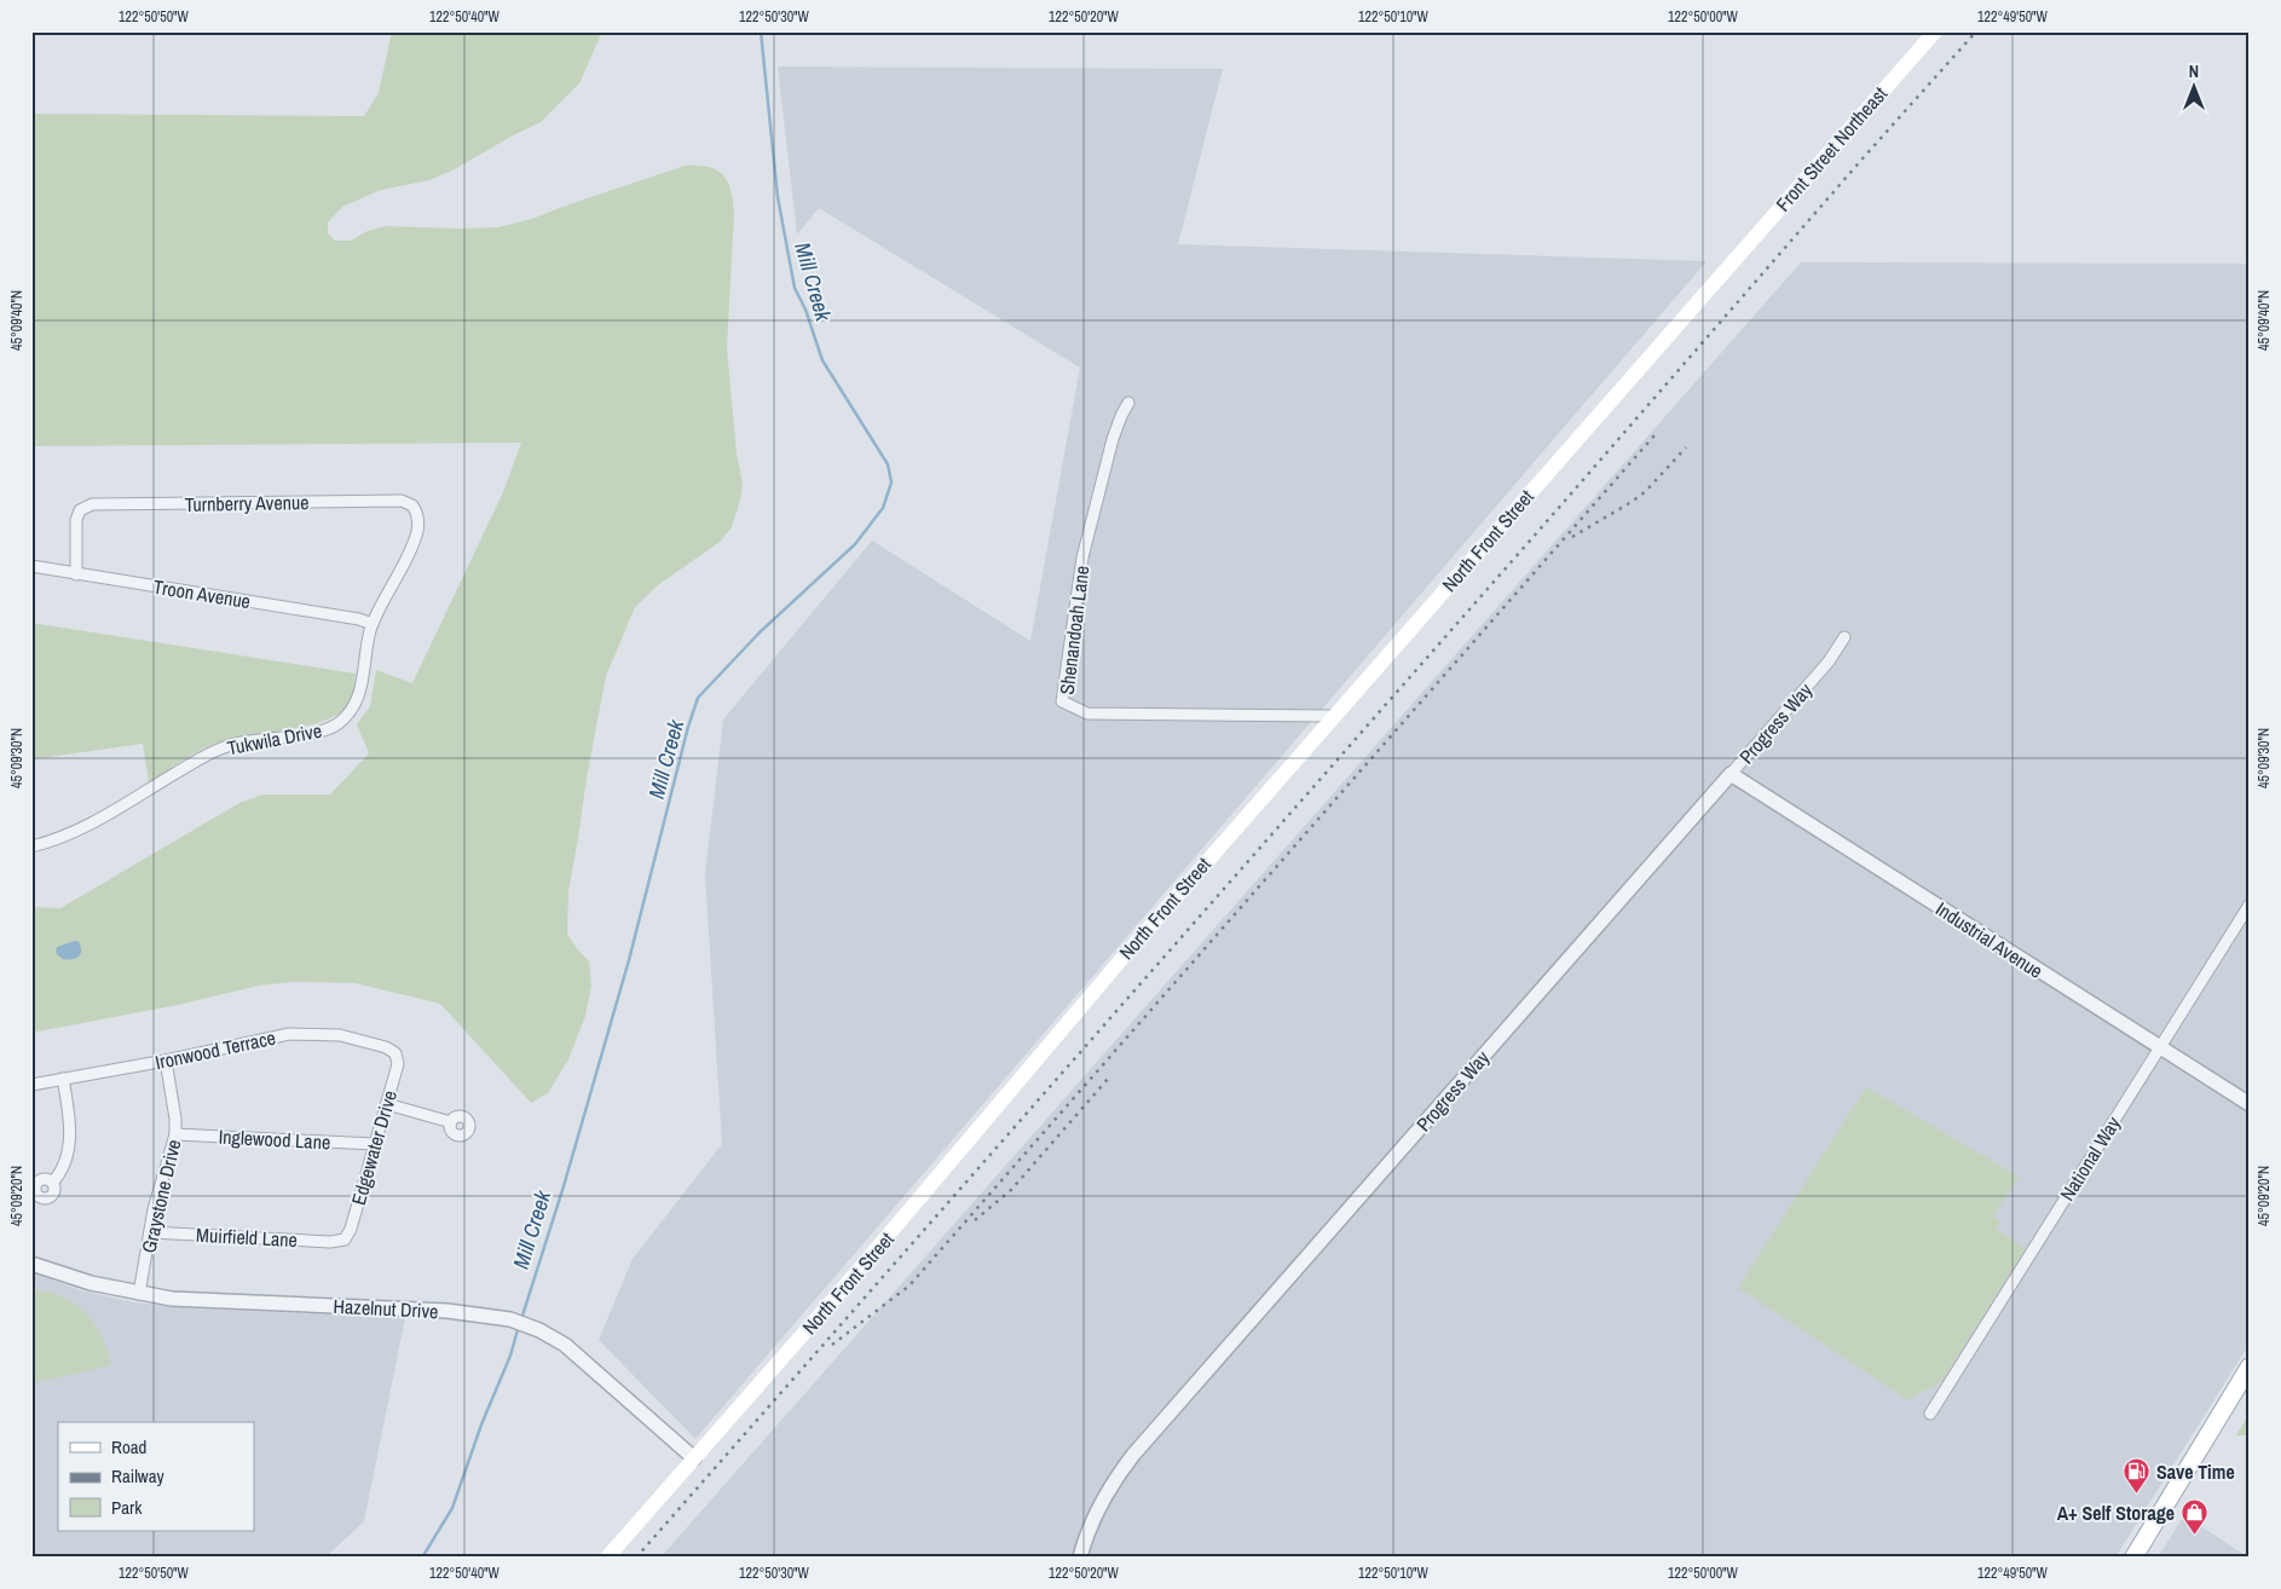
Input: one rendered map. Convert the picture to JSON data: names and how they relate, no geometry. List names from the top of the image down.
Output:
{
  "streets": {
    "main road": ["Front Street Northeast", "North Front Street"],
    "street": [
      "Turnberry Avenue",
      "Troon Avenue",
      "Shenandoah Lane",
      "Progress Way",
      "Tukwila Drive",
      "Industrial Avenue",
      "Ironwood Terrace",
      "Inglewood Lane",
      "Edgewater Drive",
      "National Way",
      "Graystone Drive",
      "Muirfield Lane",
      "Hazelnut Drive"
    ]
  },
  "crossings": [
    ["Front Street Northeast", "North Front Street"],
    ["Turnberry Avenue", "Troon Avenue"],
    ["Turnberry Avenue", "Tukwila Drive"],
    ["North Front Street", "Shenandoah Lane"],
    ["North Front Street", "Hazelnut Drive"],
    ["Troon Avenue", "Tukwila Drive"],
    ["Progress Way", "Industrial Avenue"],
    ["Industrial Avenue", "National Way"],
    ["Ironwood Terrace", "Edgewater Drive"],
    ["Ironwood Terrace", "Graystone Drive"],
    ["Inglewood Lane", "Edgewater Drive"],
    ["Inglewood Lane", "Graystone Drive"],
    ["Edgewater Drive", "Muirfield Lane"],
    ["Graystone Drive", "Muirfield Lane"],
    ["Graystone Drive", "Hazelnut Drive"]
  ],
  "water": ["Mill Creek"],
  "places": {
    "fuel station": ["Save Time"],
    "shop": ["A+ Self Storage"]
  },
  "legend": ["Road", "Railway", "Park"],
  "north": "top",
  "coordinates": [
    "122°50'50\"W",
    "122°50'40\"W",
    "122°50'30\"W",
    "122°50'20\"W",
    "122°50'10\"W",
    "122°50'00\"W",
    "122°49'50\"W",
    "45°09'40\"N",
    "45°09'30\"N",
    "45°09'20\"N"
  ]
}
